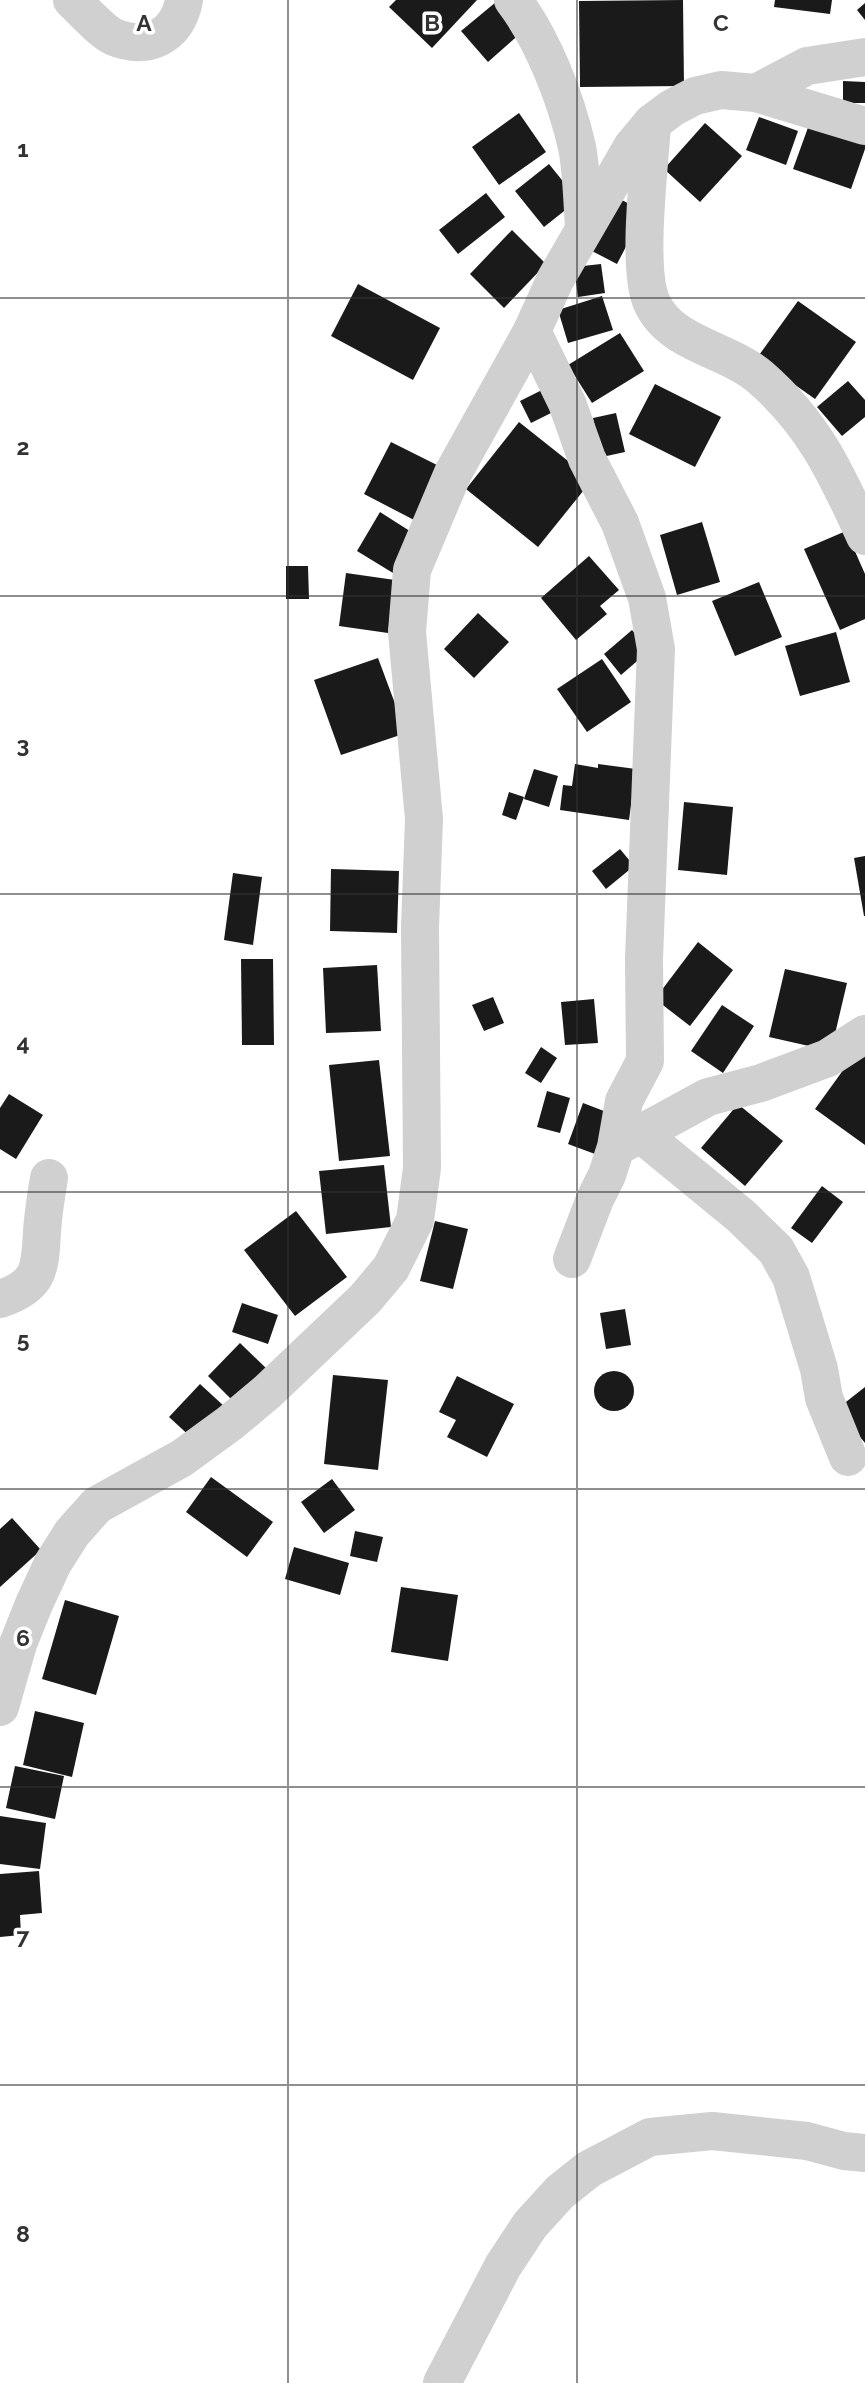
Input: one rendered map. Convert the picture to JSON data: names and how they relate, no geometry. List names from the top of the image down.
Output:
{
  "grid": {
    "columns": ["A", "B", "C"],
    "rows": [
      "1",
      "2",
      "3",
      "4",
      "5",
      "6",
      "7",
      "8"
    ]
  }
}
